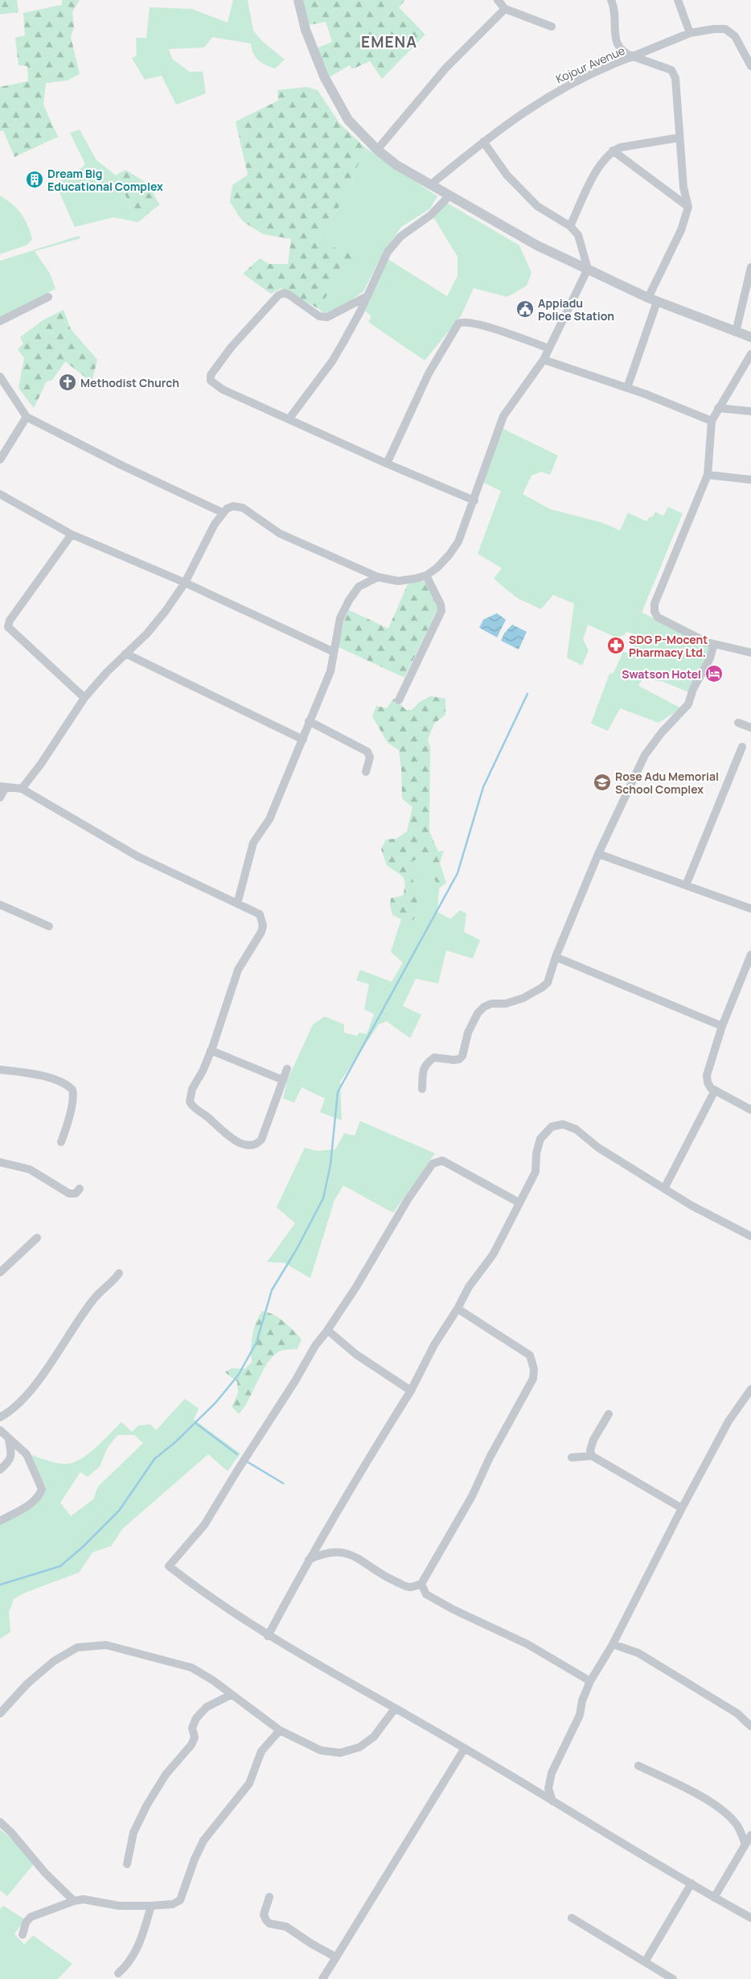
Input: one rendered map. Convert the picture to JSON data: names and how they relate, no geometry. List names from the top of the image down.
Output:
{
  "streets": {
    "street": ["Kojour Avenue"]
  },
  "districts": ["EMENA"],
  "places": {
    "building": ["Dream Big Educational Complex"],
    "public building": ["Appiadu Police Station"],
    "church": ["Methodist Church"],
    "pharmacy": ["SDG P-Mocent Pharmacy Ltd."],
    "hotel": ["Swatson Hotel"],
    "school or university": ["Rose Adu Memorial School Complex"]
  }
}
